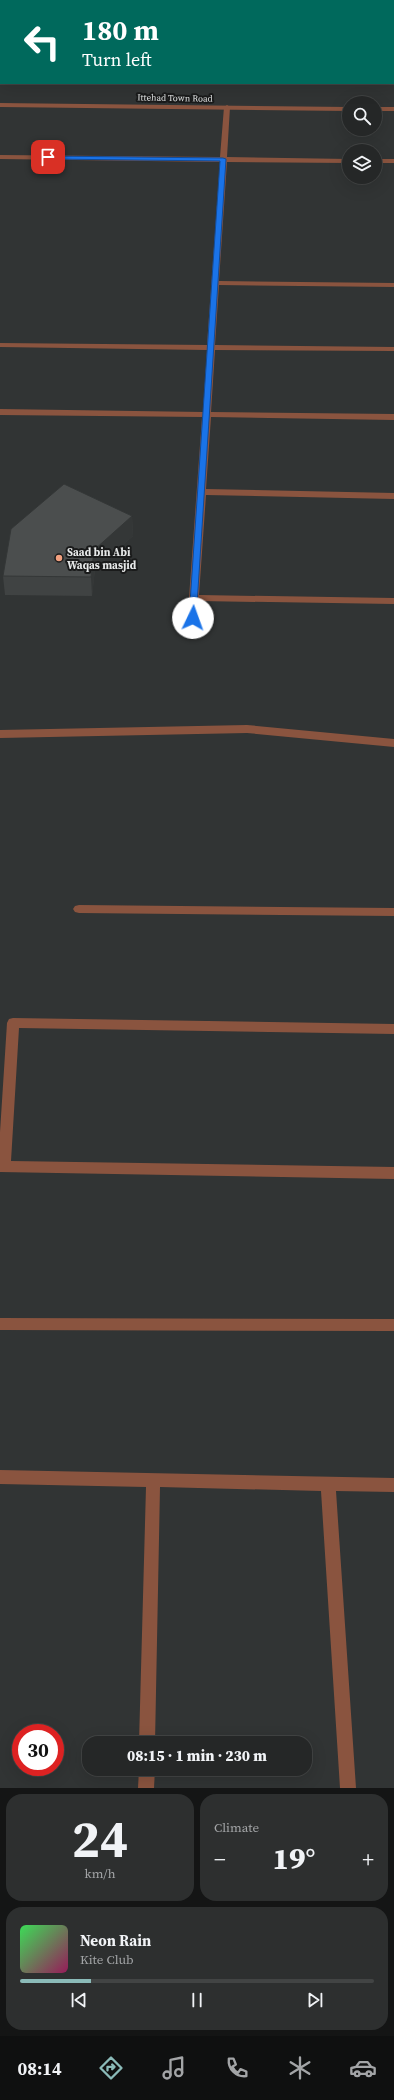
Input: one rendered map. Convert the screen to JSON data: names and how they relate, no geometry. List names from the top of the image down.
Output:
{
  "streets": {
    "street": ["Ittehad Town Road"]
  },
  "places": ["Saad bin Abi Waqas masjid"],
  "page": {
    "turn": ["180 m", "Turn left"],
    "limit": "30",
    "trip": "08:15 · 1 min · 230 m",
    "tile": [
      ["24", "km/h"],
      "Climate"
    ],
    "heat": ["−", "19°", "+"],
    "song": ["Neon Rain", "Kite Club"],
    "tabs": "08:14"
  }
}
